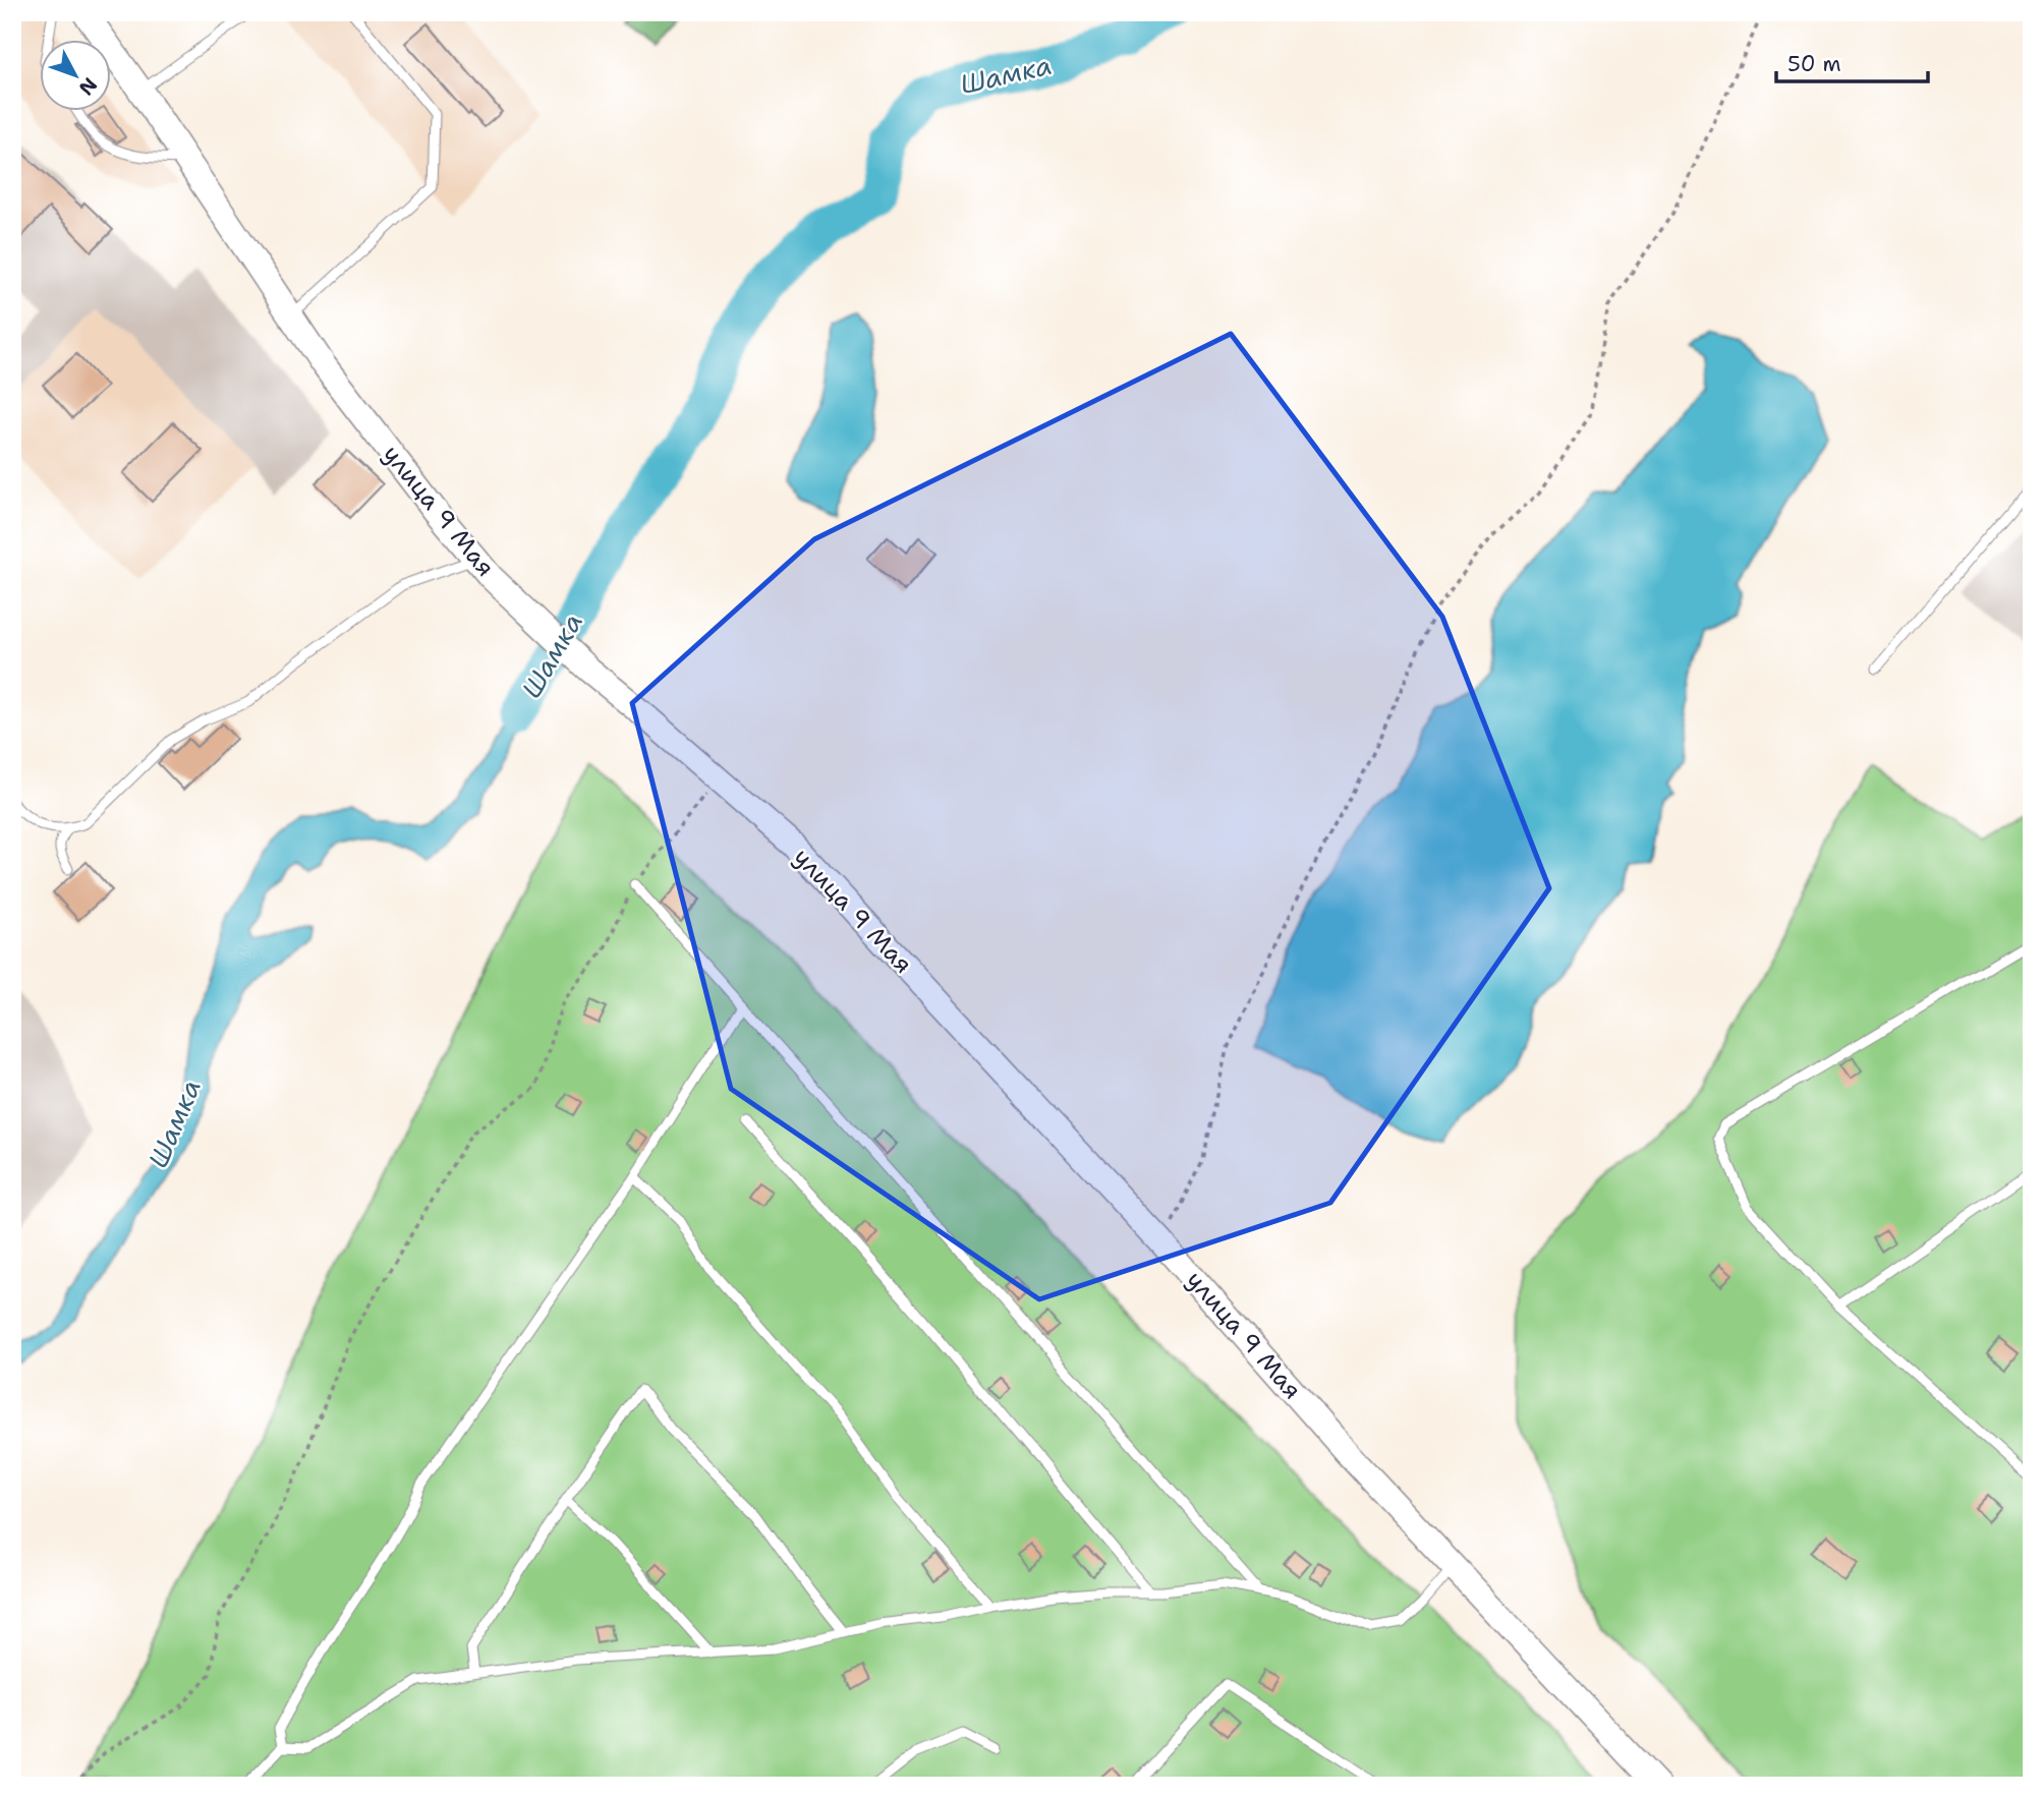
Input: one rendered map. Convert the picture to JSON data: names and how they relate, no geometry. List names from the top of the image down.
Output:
{
  "streets": {
    "main road": ["улица 9 Мая"]
  },
  "water": ["Шамка"],
  "scale_bar": "50 m",
  "north": "bottom right"
}
